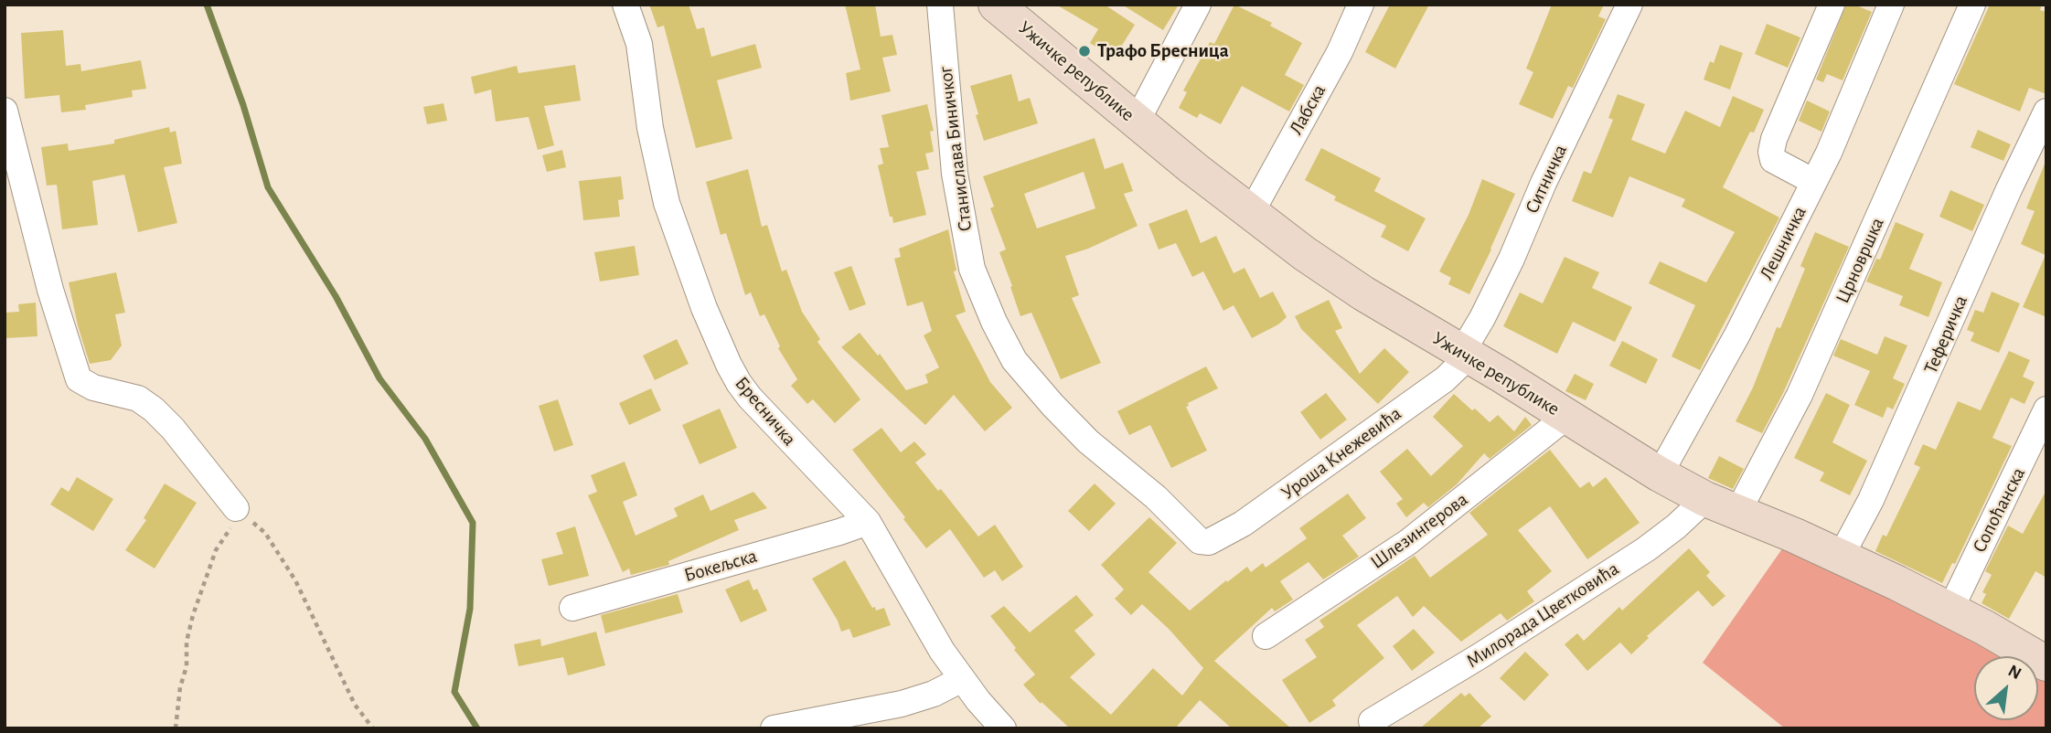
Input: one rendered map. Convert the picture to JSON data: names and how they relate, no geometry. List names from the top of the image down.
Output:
{
  "streets": {
    "street": [
      "Ужичке републике",
      "Лабска",
      "Станислава Биничког",
      "Ситничка",
      "Лешничка",
      "Црновршка",
      "Теферичка",
      "Бресничка",
      "Уроша Кнежевића",
      "Сопоћанска",
      "Шлезингерова",
      "Бокељска",
      "Милорада Цветковића"
    ]
  },
  "crossings": [
    ["Ужичке републике", "Лабска"],
    ["Ужичке републике", "Ситничка"],
    ["Ужичке републике", "Лешничка"],
    ["Ужичке републике", "Црновршка"],
    ["Ужичке републике", "Теферичка"],
    ["Ужичке републике", "Уроша Кнежевића"],
    ["Ужичке републике", "Сопоћанска"],
    ["Ужичке републике", "Шлезингерова"],
    ["Ужичке републике", "Милорада Цветковића"],
    ["Станислава Биничког", "Уроша Кнежевића"],
    ["Ситничка", "Уроша Кнежевића"],
    ["Бресничка", "Бокељска"]
  ],
  "places": ["Трафо Бресница"],
  "north": "top right"
}
